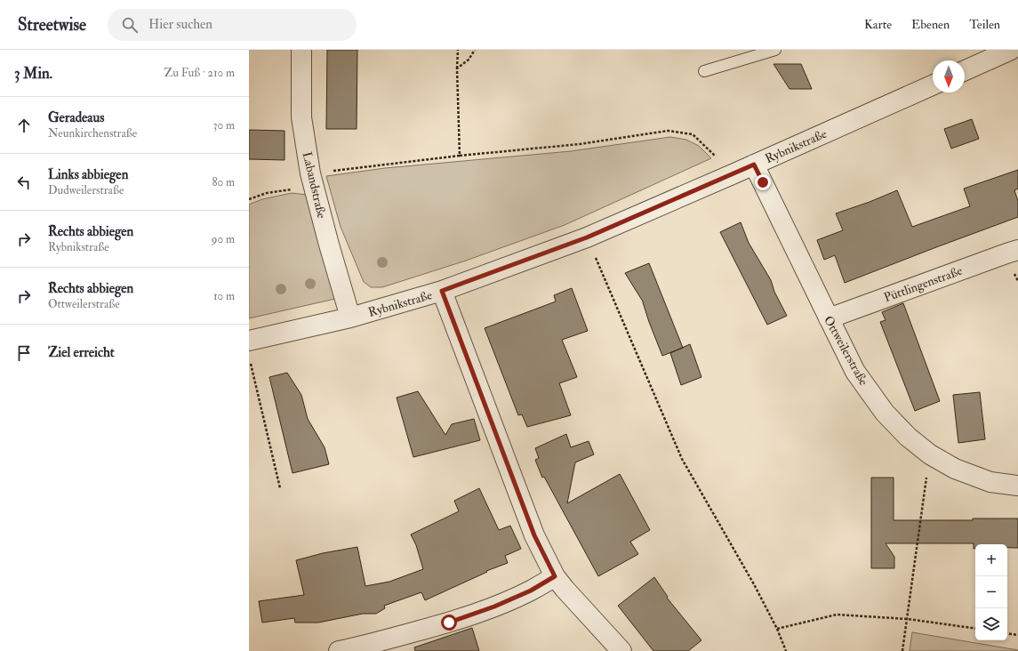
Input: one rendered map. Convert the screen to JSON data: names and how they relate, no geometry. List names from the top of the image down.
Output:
{
  "streets": {
    "street": [
      "Rybnikstraße",
      "Labandstraße",
      "Püttlingenstraße",
      "Ottweilerstraße"
    ]
  },
  "crossings": [
    ["Rybnikstraße", "Labandstraße"],
    ["Rybnikstraße", "Ottweilerstraße"],
    ["Püttlingenstraße", "Ottweilerstraße"]
  ],
  "north": "bottom",
  "page": {
    "header": "Streetwise",
    "search": "Hier suchen",
    "nav": ["Karte", "Ebenen", "Teilen"],
    "heading": ["3 Min.", "Zu Fuß · 210 m"],
    "list": [
      ["Geradeaus", "Neunkirchenstraße", "30 m"],
      ["Links abbiegen", "Dudweilerstraße", "80 m"],
      ["Rechts abbiegen", "Rybnikstraße", "90 m"],
      ["Rechts abbiegen", "Ottweilerstraße", "10 m"],
      "Ziel erreicht"
    ],
    "map_buttons": ["+", "−"]
  }
}
